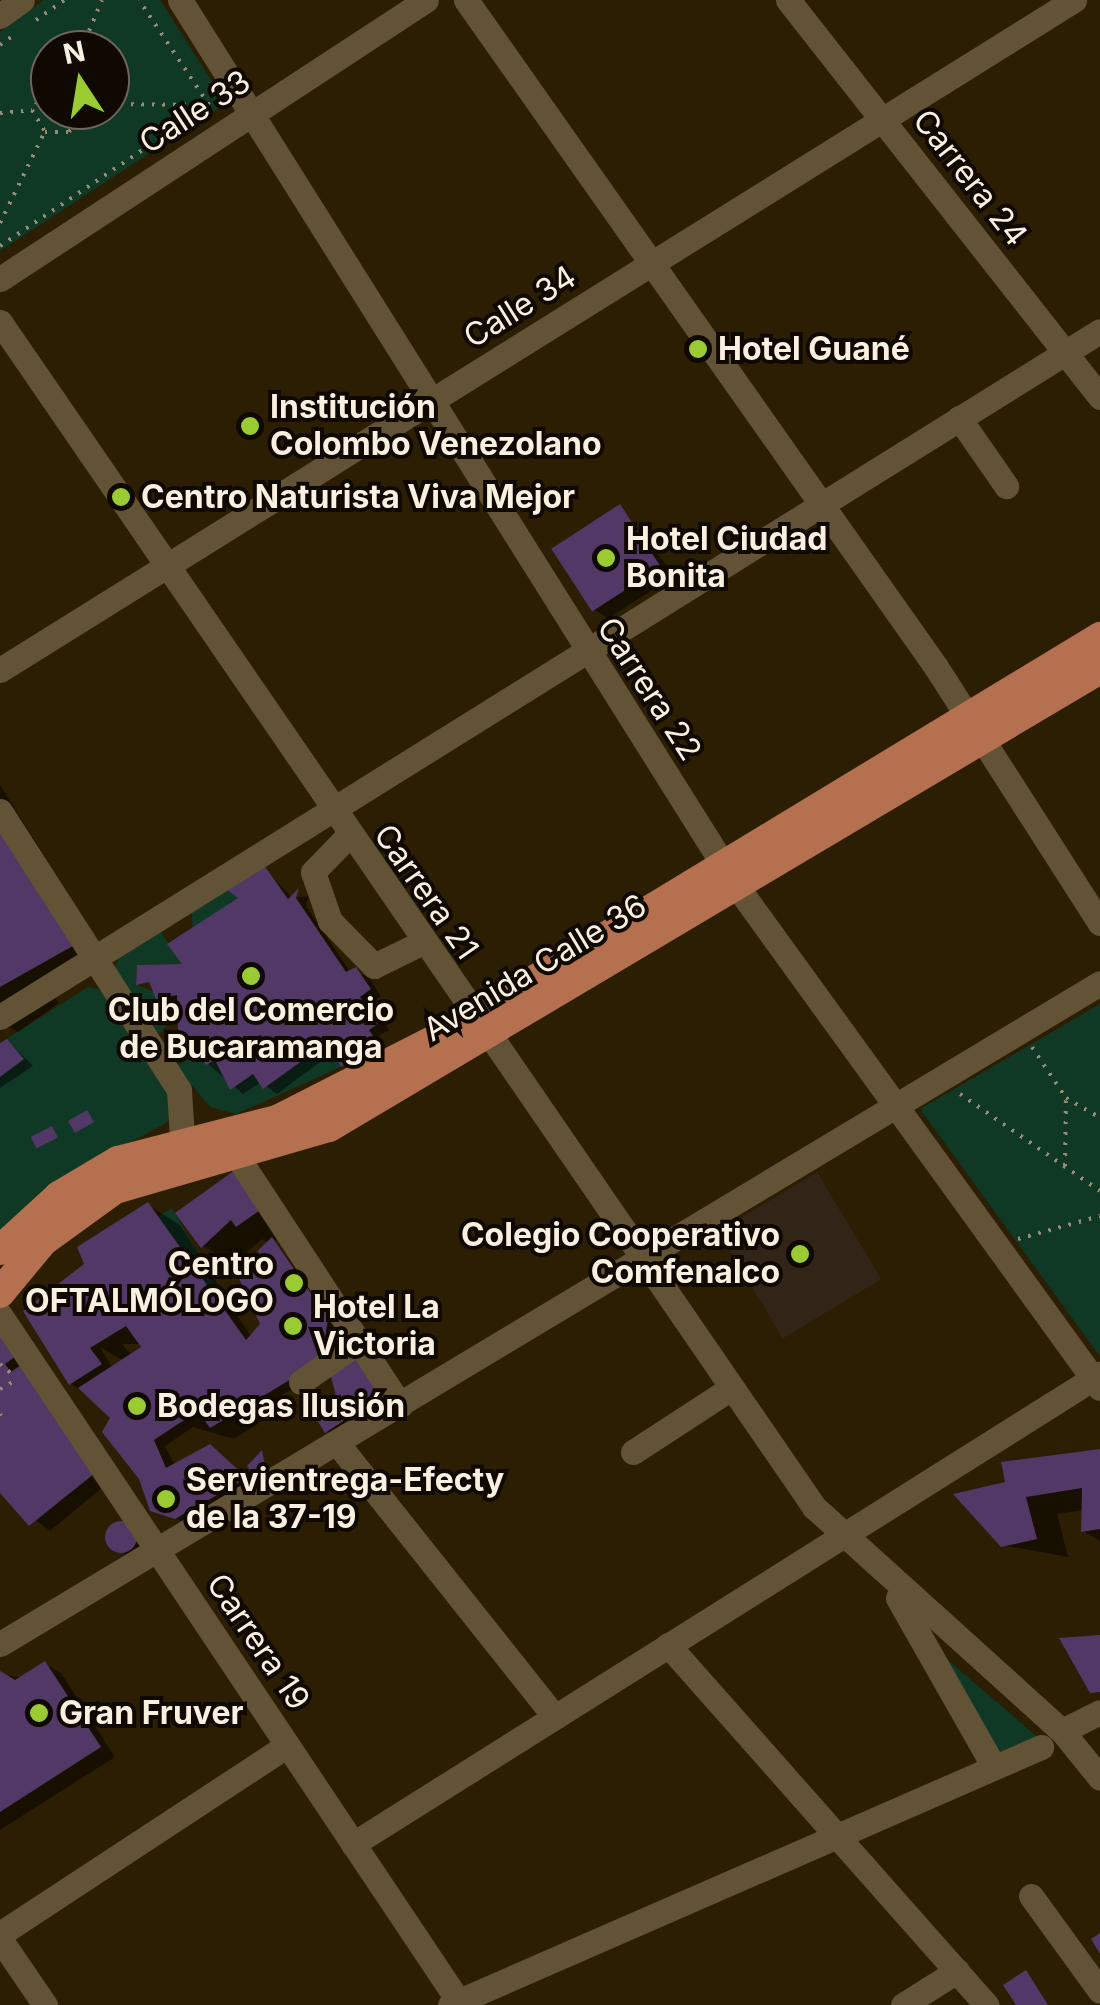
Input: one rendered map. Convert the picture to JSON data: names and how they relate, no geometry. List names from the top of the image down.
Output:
{
  "streets": {
    "main road": ["Avenida Calle 36"],
    "street": [
      "Calle 33",
      "Carrera 24",
      "Calle 34",
      "Carrera 22",
      "Carrera 21",
      "Carrera 19"
    ]
  },
  "crossings": [
    ["Calle 33", "Carrera 22"],
    ["Carrera 24", "Calle 34"],
    ["Calle 34", "Carrera 22"],
    ["Calle 34", "Carrera 21"],
    ["Carrera 22", "Avenida Calle 36"],
    ["Carrera 21", "Avenida Calle 36"]
  ],
  "places": [
    "Hotel Guané",
    "Institución Colombo Venezolano",
    "Centro Naturista Viva Mejor",
    "Hotel Ciudad Bonita",
    "Club del Comercio de Bucaramanga",
    "Colegio Cooperativo Comfenalco",
    "Centro OFTALMÓLOGO",
    "Hotel La Victoria",
    "Bodegas Ilusión",
    "Servientrega-Efecty de la 37-19",
    "Gran Fruver"
  ],
  "north": "top"
}
